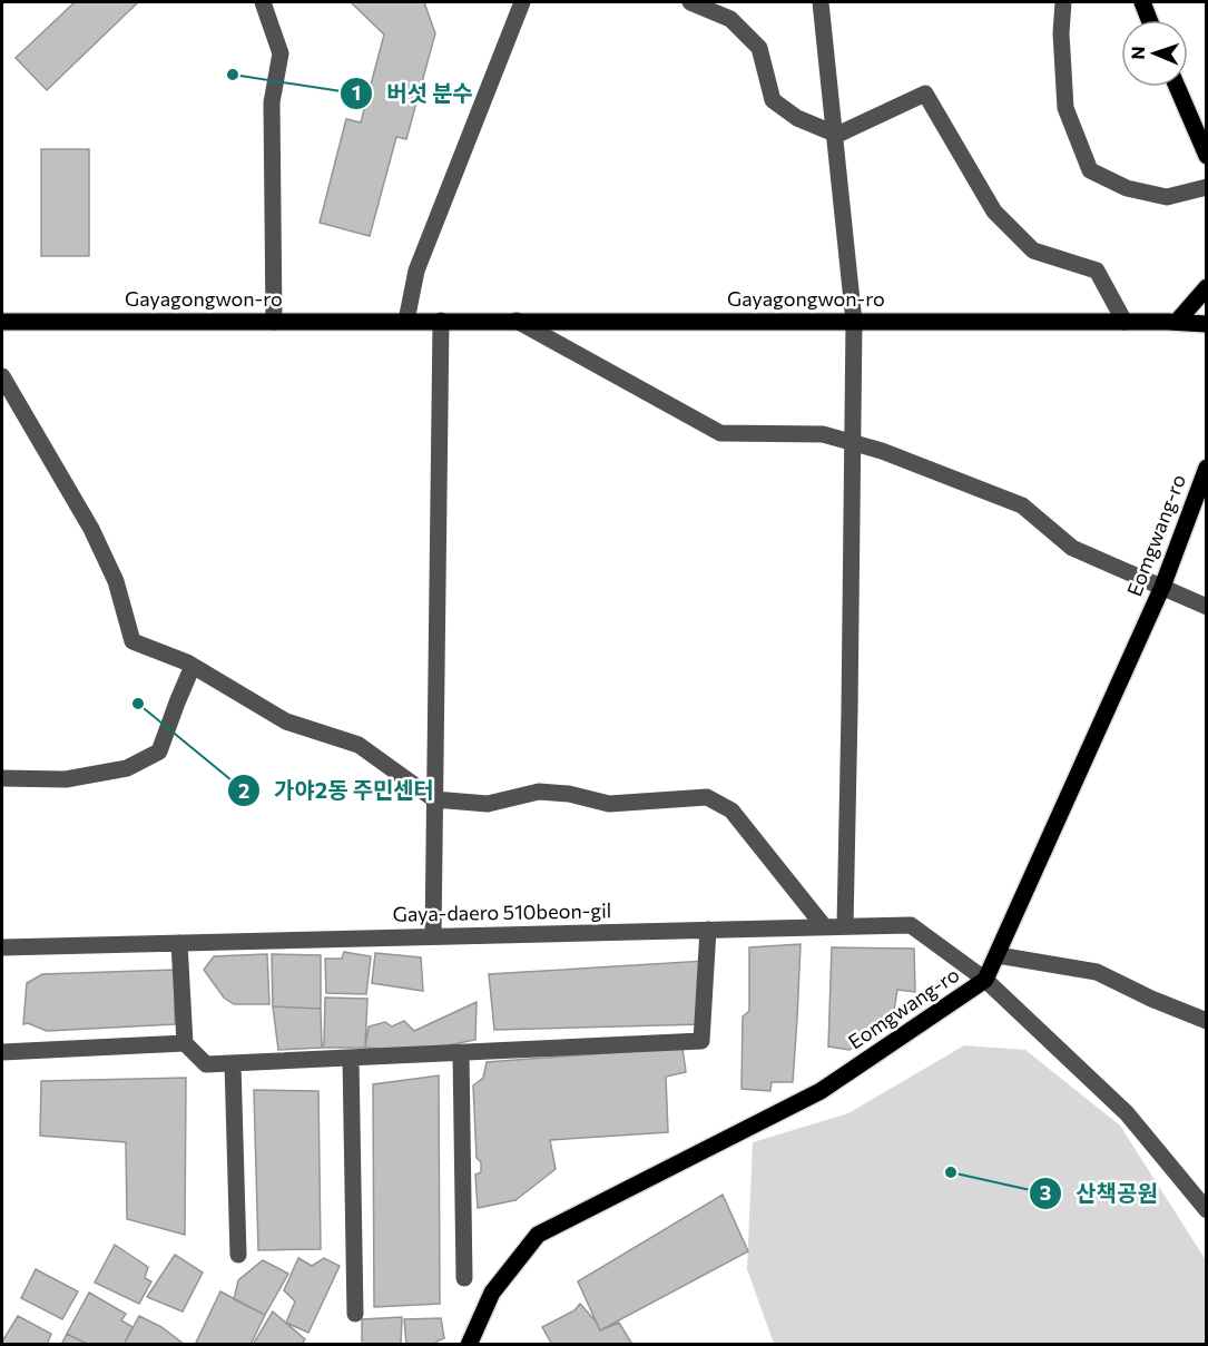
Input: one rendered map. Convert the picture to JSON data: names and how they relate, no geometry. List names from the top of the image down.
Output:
{
  "streets": {
    "main road": ["Gayagongwon-ro", "Eomgwang-ro"],
    "street": ["Gaya-daero 510beon-gil"]
  },
  "crossings": [
    ["Eomgwang-ro", "Gaya-daero 510beon-gil"]
  ],
  "places": ["버섯 분수", "가야2동 주민센터", "산책공원"],
  "north": "left"
}
